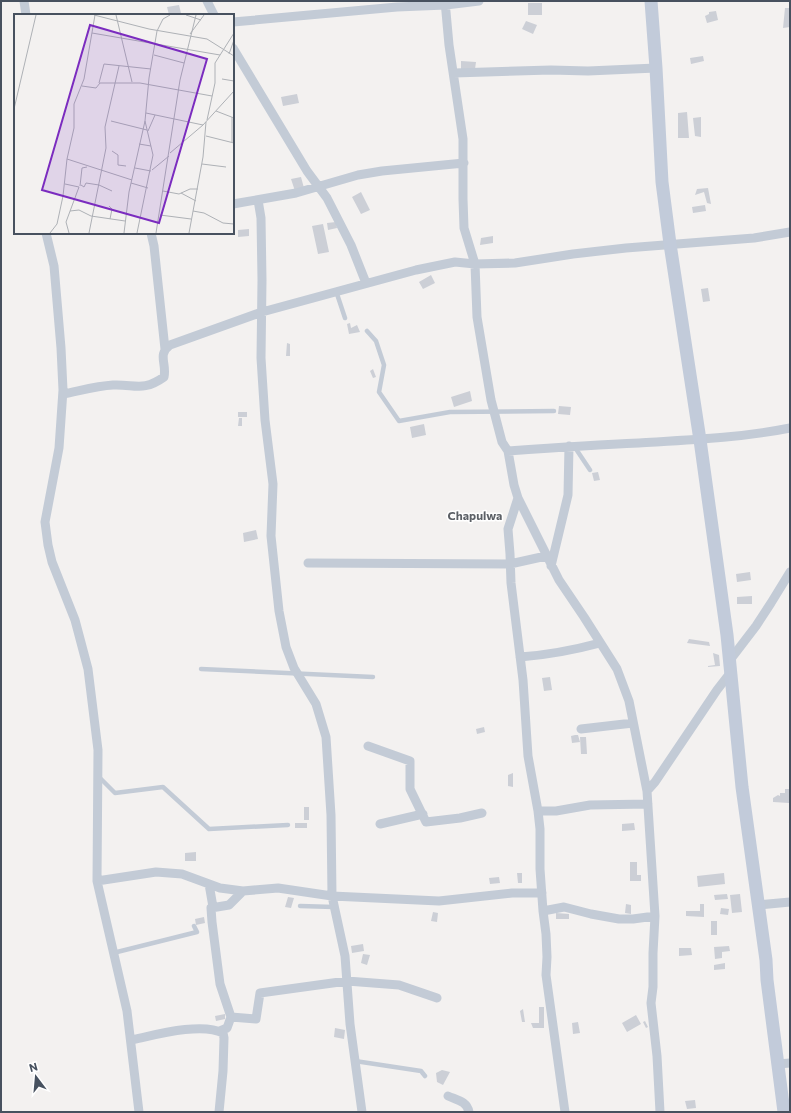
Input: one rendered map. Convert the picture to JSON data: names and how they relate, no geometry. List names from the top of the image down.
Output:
{
  "districts": ["Chapulwa"],
  "north": "top"
}
